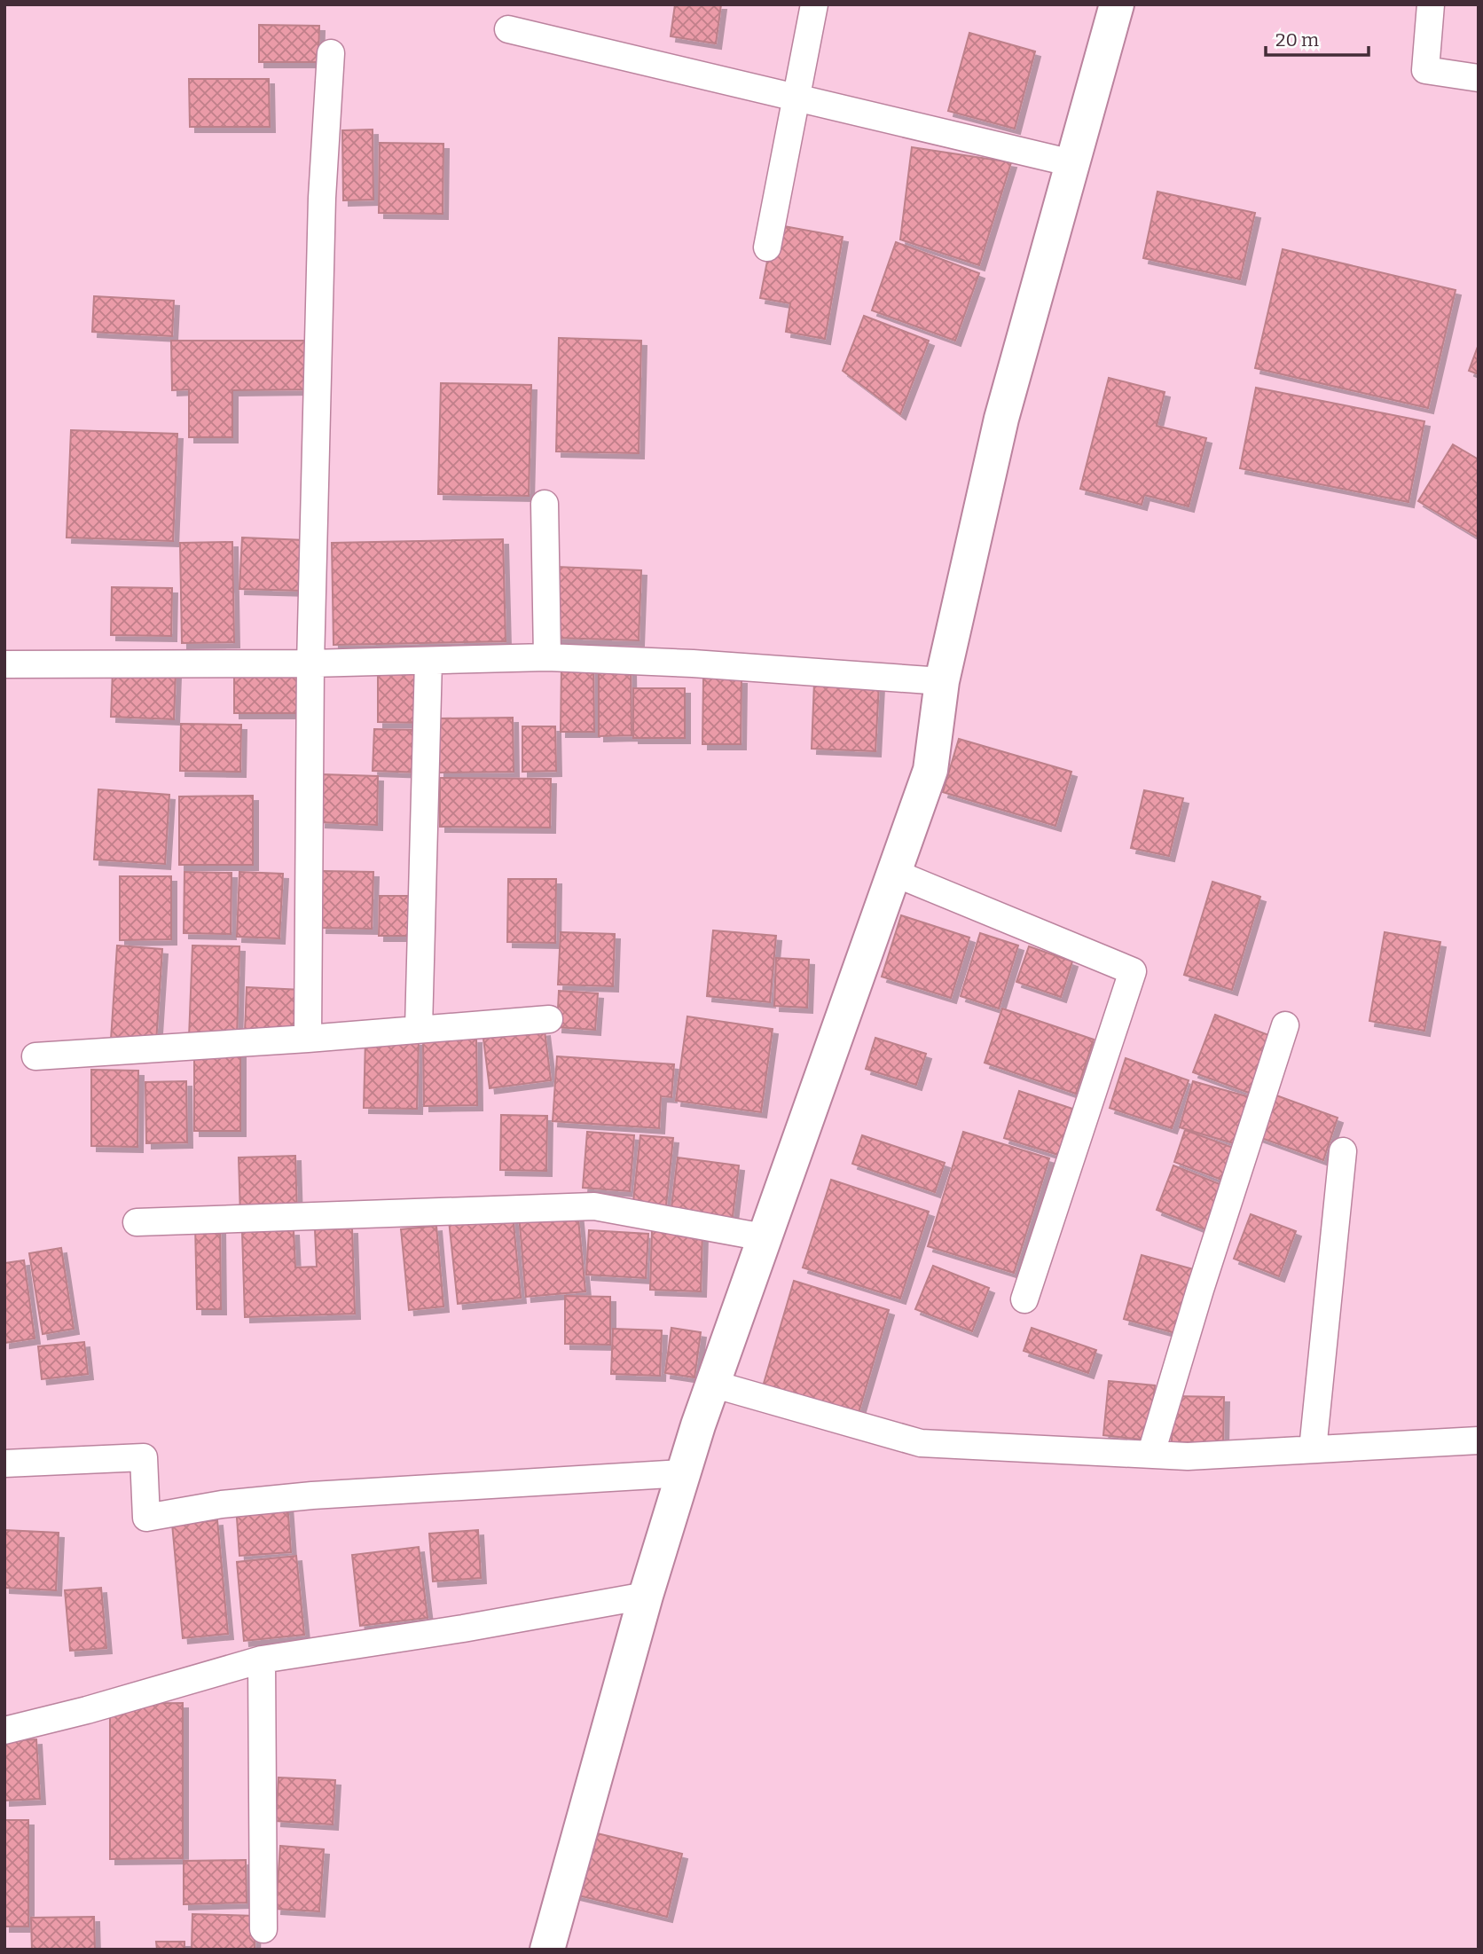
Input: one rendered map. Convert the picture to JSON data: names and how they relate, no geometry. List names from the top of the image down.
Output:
{
  "scale_bar": "20 m"
}
